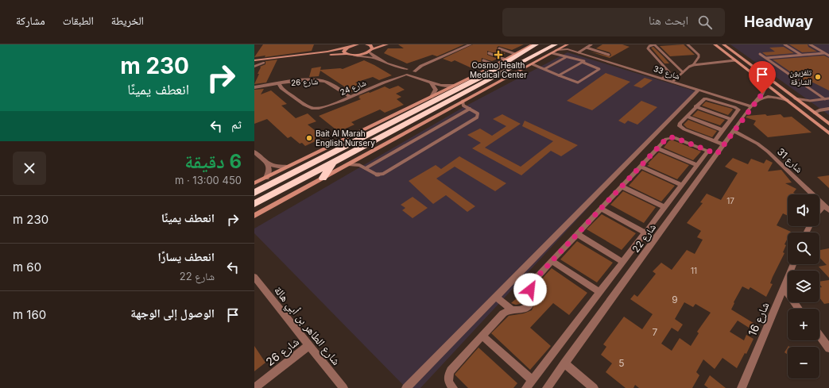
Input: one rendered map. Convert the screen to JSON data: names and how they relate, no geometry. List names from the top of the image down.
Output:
{
  "streets": {
    "street": [
      "شارع 33",
      "شارع 26",
      "شارع 24",
      "شارع 31",
      "شارع 22",
      "شارع 16",
      "شارع الطاهر بن أبي هالة"
    ]
  },
  "crossings": [
    ["شارع 33", "شارع 22"],
    ["شارع 26", "شارع 24"],
    ["شارع 26", "شارع الطاهر بن أبي هالة"],
    ["شارع 31", "شارع 22"]
  ],
  "places": {
    "health": ["Cosmo Health Medical Center"],
    "other": ["تلفزيون الشارقة", "Bait Al Marah English Nursery"]
  },
  "house_numbers": [
    "17",
    "11",
    "9",
    "7",
    "5"
  ],
  "page": {
    "header": "Headway",
    "search": "ابحث هنا",
    "nav": ["الخريطة", "الطبقات", "مشاركة"],
    "turn": ["230 m", "انعطف يمينًا"],
    "then": "ثم",
    "heading": ["6 دقيقة", "450 m · 13:00"],
    "map_buttons": ["+", "−"],
    "list": [
      {
        "name": "انعطف يمينًا",
        "value": "230 m"
      },
      {
        "name": "انعطف يسارًا",
        "note": "شارع 22",
        "value": "60 m"
      },
      {
        "name": "الوصول إلى الوجهة",
        "value": "160 m"
      }
    ]
  }
}
